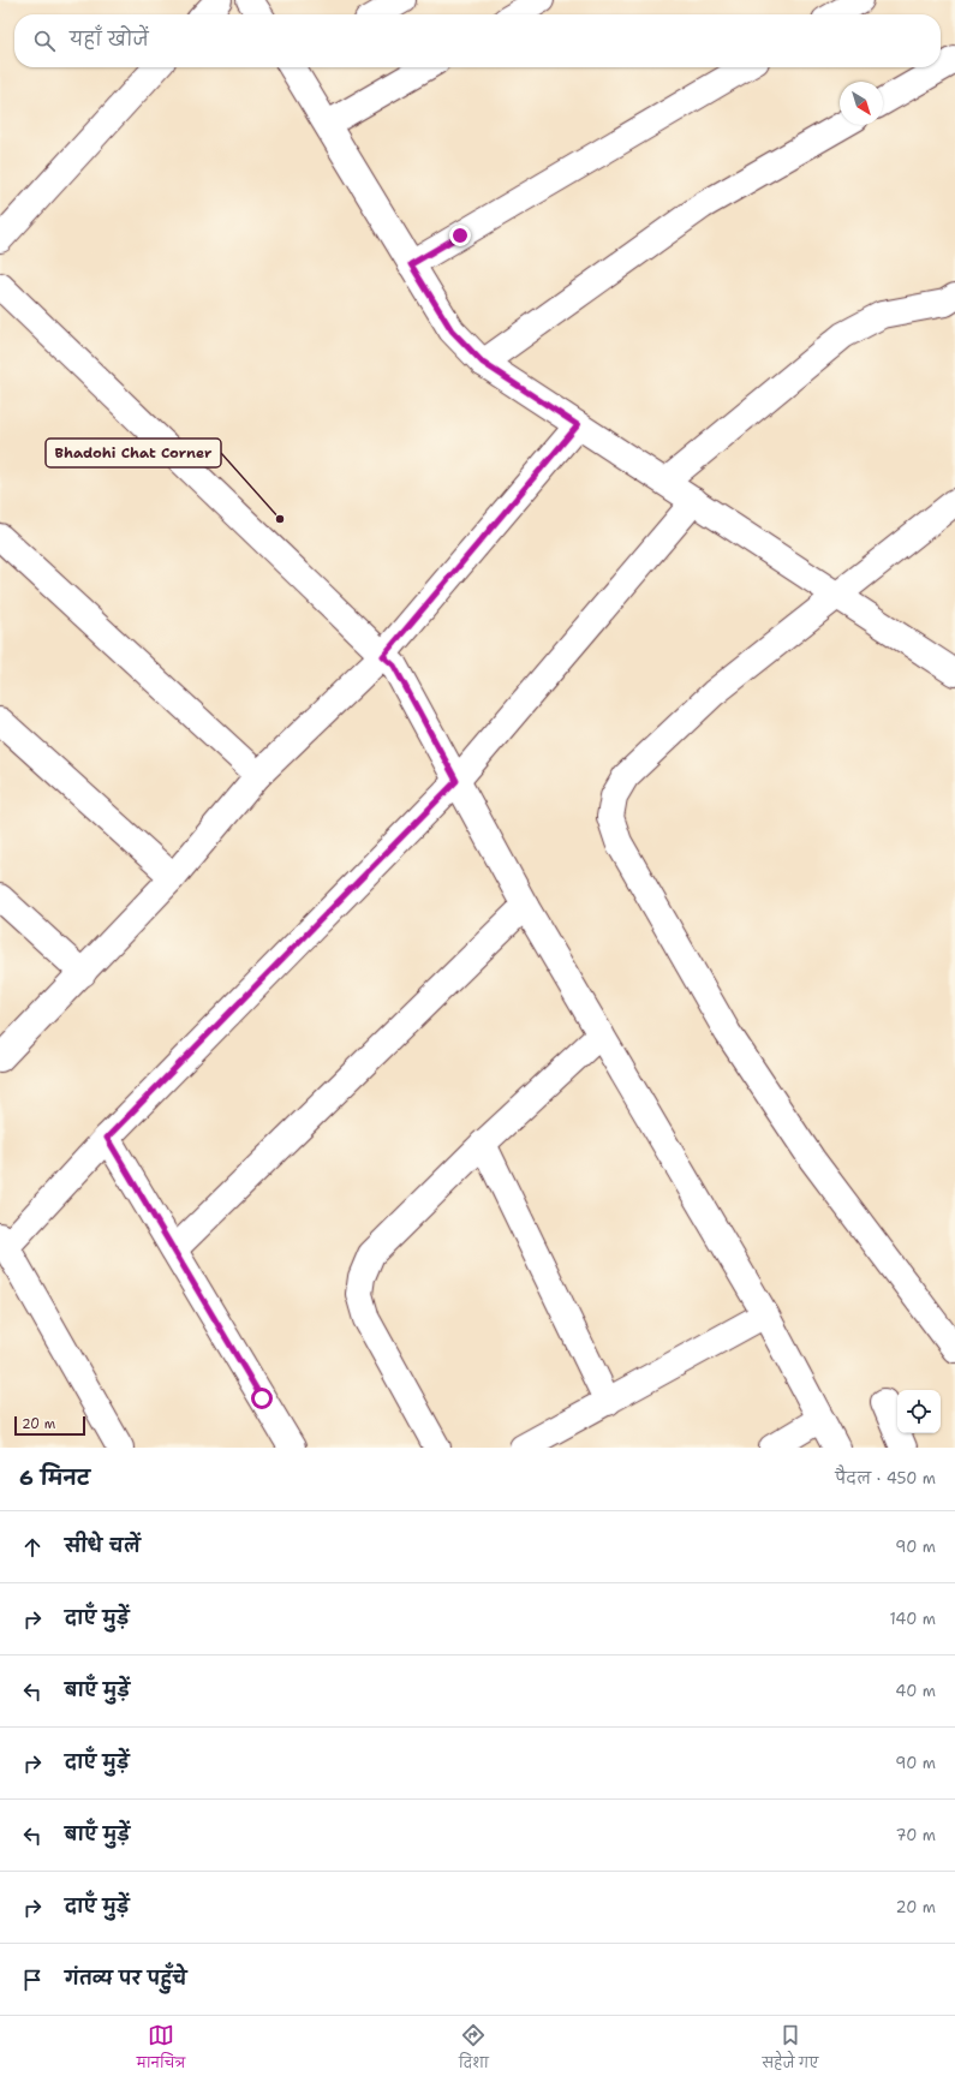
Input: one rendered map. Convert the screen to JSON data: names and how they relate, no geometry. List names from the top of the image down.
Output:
{
  "places": ["Bhadohi Chat Corner"],
  "scale_bar": "20 m",
  "north": "bottom right",
  "page": {
    "search": "यहाँ खोजें",
    "scale": "20 m",
    "heading": ["6 मिनट", "पैदल · 450 m"],
    "list": [
      ["सीधे चलें", "90 m"],
      ["दाएँ मुड़ें", "140 m"],
      ["बाएँ मुड़ें", "40 m"],
      ["दाएँ मुड़ें", "90 m"],
      ["बाएँ मुड़ें", "70 m"],
      ["दाएँ मुड़ें", "20 m"],
      "गंतव्य पर पहुँचे"
    ],
    "nav": ["मानचित्र", "दिशा", "सहेजे गए"]
  }
}
